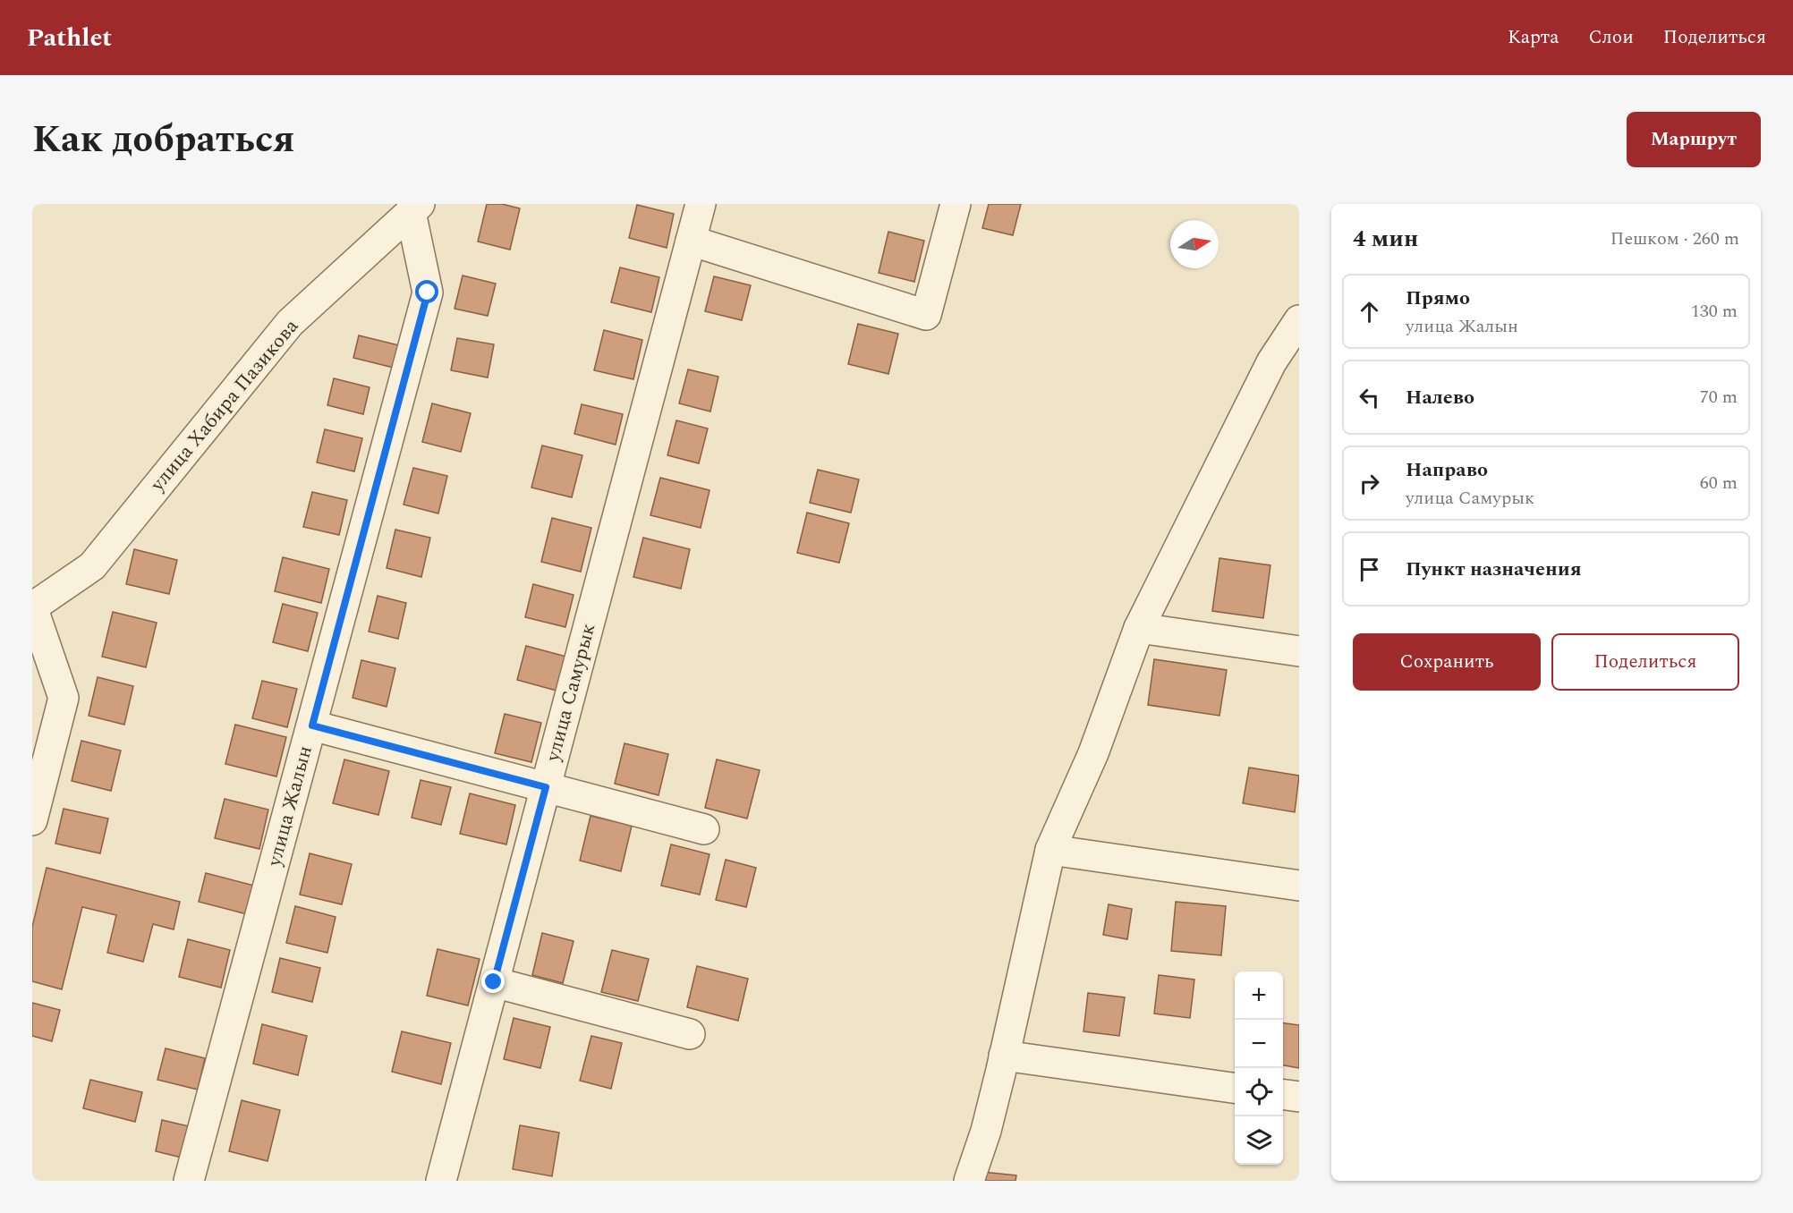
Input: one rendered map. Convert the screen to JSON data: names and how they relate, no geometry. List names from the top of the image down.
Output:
{
  "streets": {
    "street": ["улица Хабира Пазикова", "улица Самурык", "улица Жалын"]
  },
  "crossings": [
    ["улица Хабира Пазикова", "улица Жалын"]
  ],
  "north": "right",
  "page": {
    "header": "Pathlet",
    "nav": ["Карта", "Слои", "Поделиться"],
    "title": "Как добраться",
    "buttons": [
      "Маршрут",
      ["Сохранить", "Поделиться"]
    ],
    "heading": ["4 мин", "Пешком · 260 m"],
    "list": [
      ["Прямо", "улица Жалын", "130 m"],
      ["Налево", "70 m"],
      ["Направо", "улица Самурык", "60 m"],
      "Пункт назначения"
    ],
    "map_buttons": ["+", "−"]
  }
}
